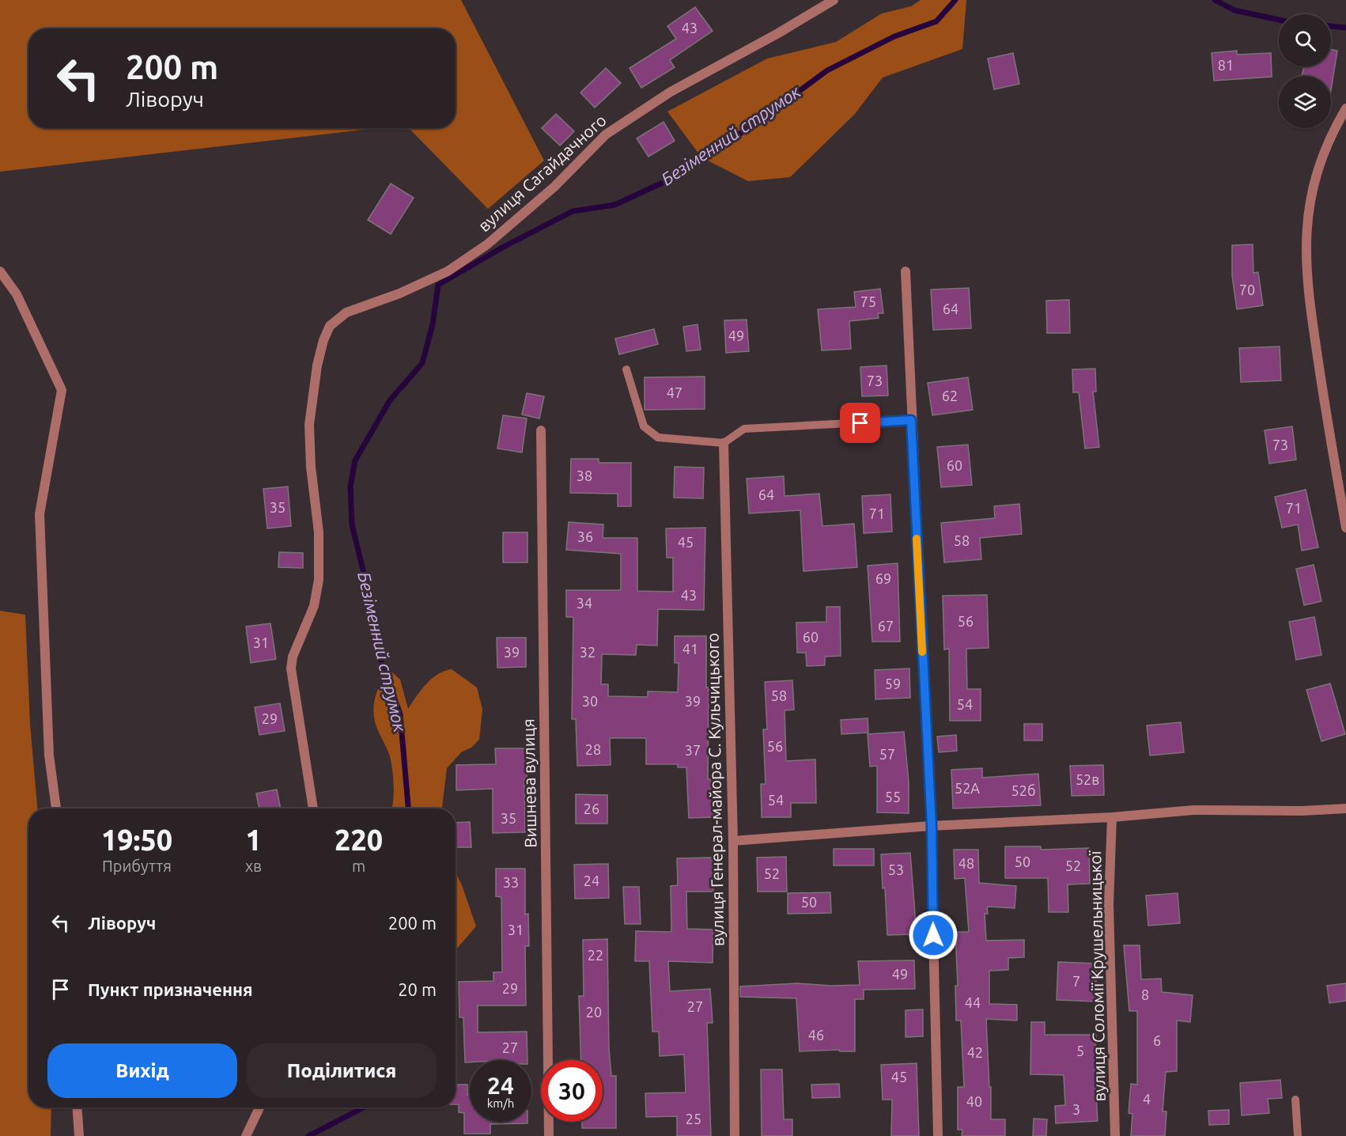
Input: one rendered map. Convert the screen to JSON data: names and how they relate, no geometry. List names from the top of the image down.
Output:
{
  "streets": {
    "street": [
      "вулиця Сагайдачного",
      "Вишнева вулиця",
      "вулиця Генерал-майора С. Кульчицького",
      "вулиця Соломії Крушельницької"
    ]
  },
  "water": ["Безіменний струмок"],
  "house_numbers": [
    "43",
    "81",
    "70",
    "75",
    "64",
    "49",
    "73",
    "47",
    "62",
    "73",
    "60",
    "38",
    "64",
    "35",
    "71",
    "71",
    "36",
    "58",
    "45",
    "69",
    "43",
    "34",
    "56",
    "67",
    "60",
    "31",
    "41",
    "39",
    "32",
    "59",
    "58",
    "30",
    "39",
    "54",
    "29",
    "56",
    "28",
    "37",
    "57",
    "52в",
    "52А",
    "52б",
    "55",
    "54",
    "26",
    "35",
    "50",
    "48",
    "52",
    "53",
    "52",
    "24",
    "33",
    "50",
    "31",
    "22",
    "49",
    "7",
    "29",
    "8",
    "44",
    "27",
    "20",
    "46",
    "6",
    "27",
    "5",
    "42",
    "45",
    "4",
    "40",
    "3",
    "25"
  ],
  "page": {
    "turn": ["200 m", "Ліворуч"],
    "eta": [
      "19:50",
      "Прибуття",
      "1",
      "хв",
      "220",
      "m"
    ],
    "list": [
      {
        "name": "Ліворуч",
        "value": "200 m"
      },
      {
        "name": "Пункт призначення",
        "value": "20 m"
      }
    ],
    "buttons": ["Вихід", "Поділитися"],
    "speed": "24 km/h",
    "limit": "30"
  }
}
